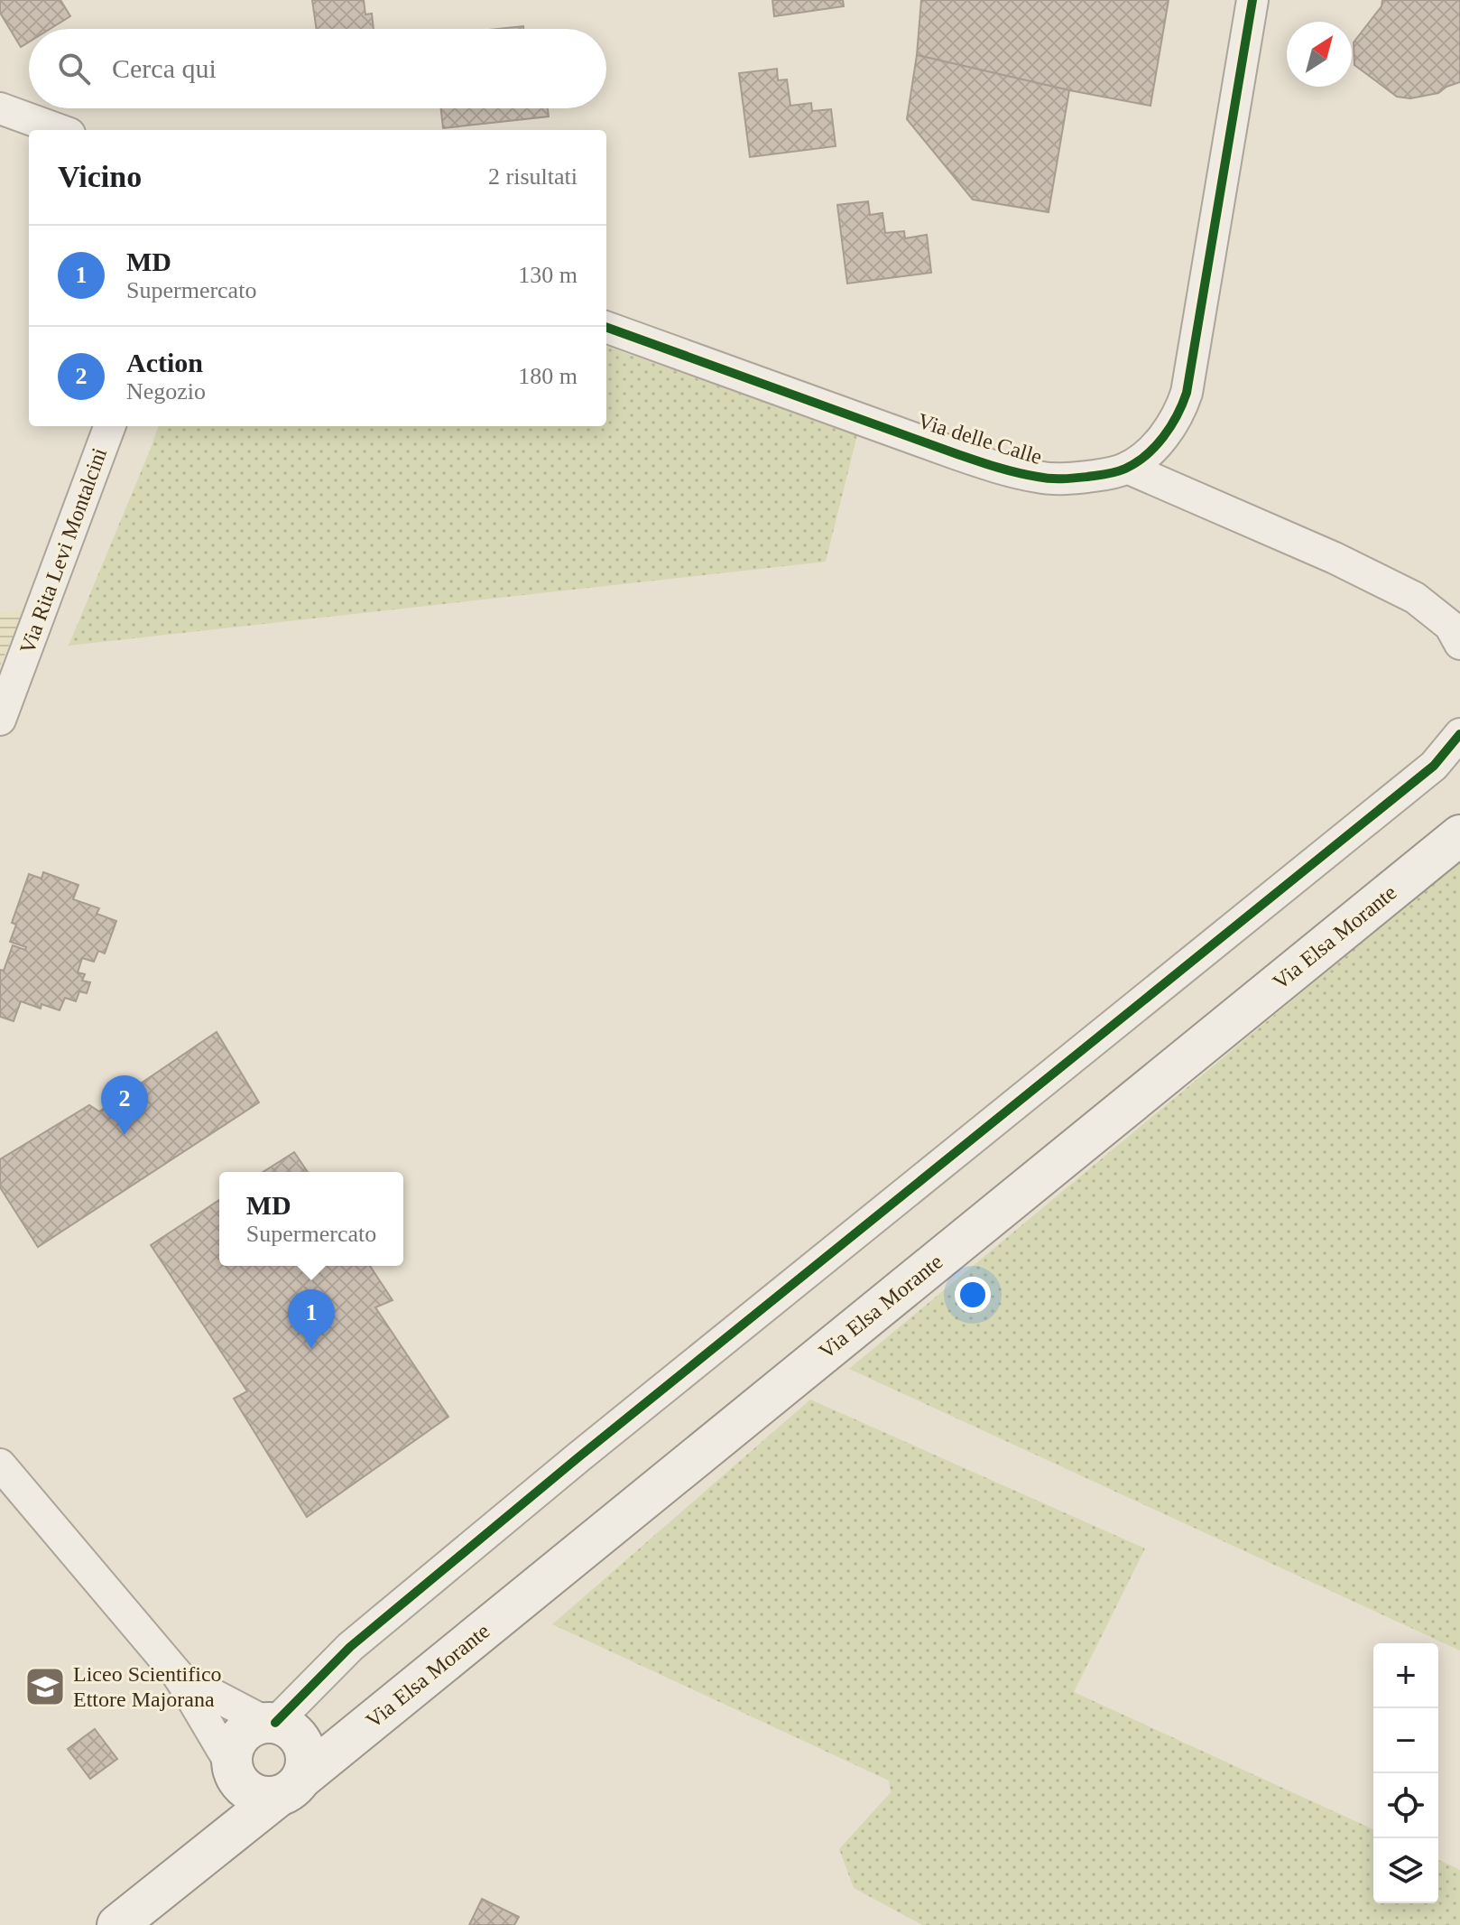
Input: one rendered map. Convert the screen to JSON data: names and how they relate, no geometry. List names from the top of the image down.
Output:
{
  "streets": {
    "street": ["Via delle Calle", "Via Rita Levi Montalcini", "Via Elsa Morante"]
  },
  "places": {
    "school or university": ["Liceo Scientifico Ettore Majorana"]
  },
  "north": "top right",
  "page": {
    "search": "Cerca qui",
    "heading": ["Vicino", "2 risultati"],
    "list": [
      {
        "mark": "1",
        "name": "MD",
        "note": "Supermercato",
        "value": "130 m"
      },
      {
        "mark": "2",
        "name": "Action",
        "note": "Negozio",
        "value": "180 m"
      }
    ],
    "pins": ["2", "1"],
    "popup": ["MD", "Supermercato"],
    "map_buttons": ["+", "−"]
  }
}
